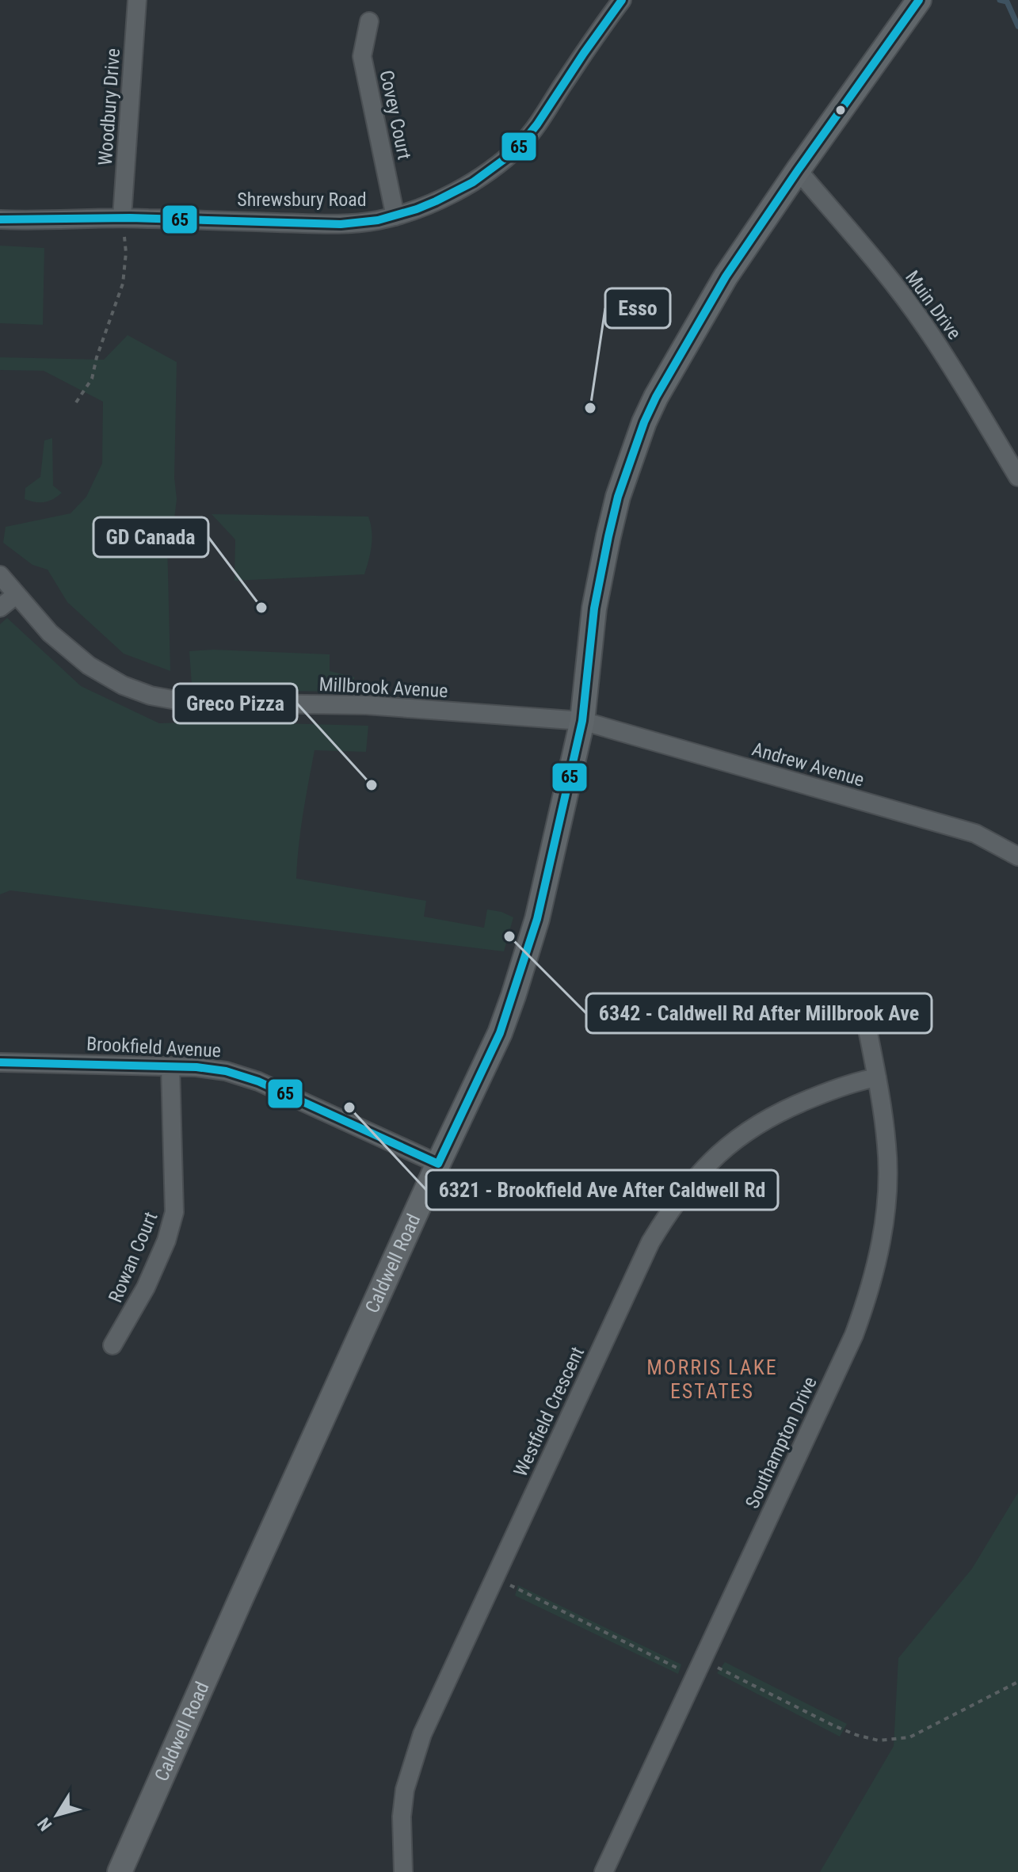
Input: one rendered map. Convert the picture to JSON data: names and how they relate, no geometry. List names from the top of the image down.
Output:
{
  "streets": {
    "street": [
      "Woodbury Drive",
      "Covey Court",
      "Shrewsbury Road",
      "Muin Drive",
      "Millbrook Avenue",
      "Andrew Avenue",
      "Brookfield Avenue",
      "Rowan Court",
      "Caldwell Road",
      "Westfield Crescent",
      "Southampton Drive"
    ]
  },
  "crossings": [
    ["Woodbury Drive", "Shrewsbury Road"],
    ["Covey Court", "Shrewsbury Road"],
    ["Muin Drive", "Caldwell Road"],
    ["Millbrook Avenue", "Andrew Avenue"],
    ["Millbrook Avenue", "Caldwell Road"],
    ["Andrew Avenue", "Caldwell Road"],
    ["Brookfield Avenue", "Rowan Court"],
    ["Brookfield Avenue", "Caldwell Road"],
    ["Westfield Crescent", "Southampton Drive"]
  ],
  "districts": ["MORRIS LAKE ESTATES"],
  "places": [
    "Esso",
    "GD Canada",
    "Greco Pizza",
    "6342 - Caldwell Rd After Millbrook Ave",
    "6321 - Brookfield Ave After Caldwell Rd"
  ],
  "lines": ["transit line 65"],
  "north": "bottom left"
}
